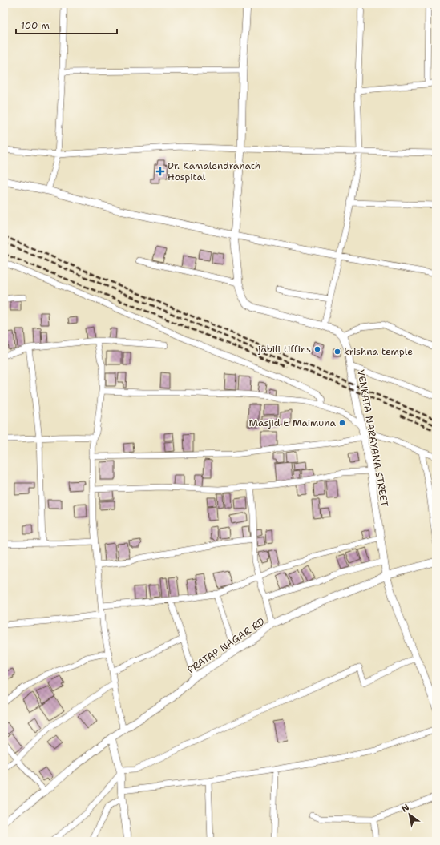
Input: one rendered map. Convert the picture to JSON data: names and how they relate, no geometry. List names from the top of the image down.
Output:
{
  "streets": {
    "street": ["VENKATA NARAYANA STREET", "PRATAP NAGAR RD"]
  },
  "crossings": [
    ["VENKATA NARAYANA STREET", "PRATAP NAGAR RD"]
  ],
  "places": {
    "health": ["Dr. Kamalendranath Hospital"],
    "other": ["jabili tiffins", "krishna temple", "Masjid E Maimuna"]
  },
  "scale_bar": "100 m",
  "north": "top left"
}
